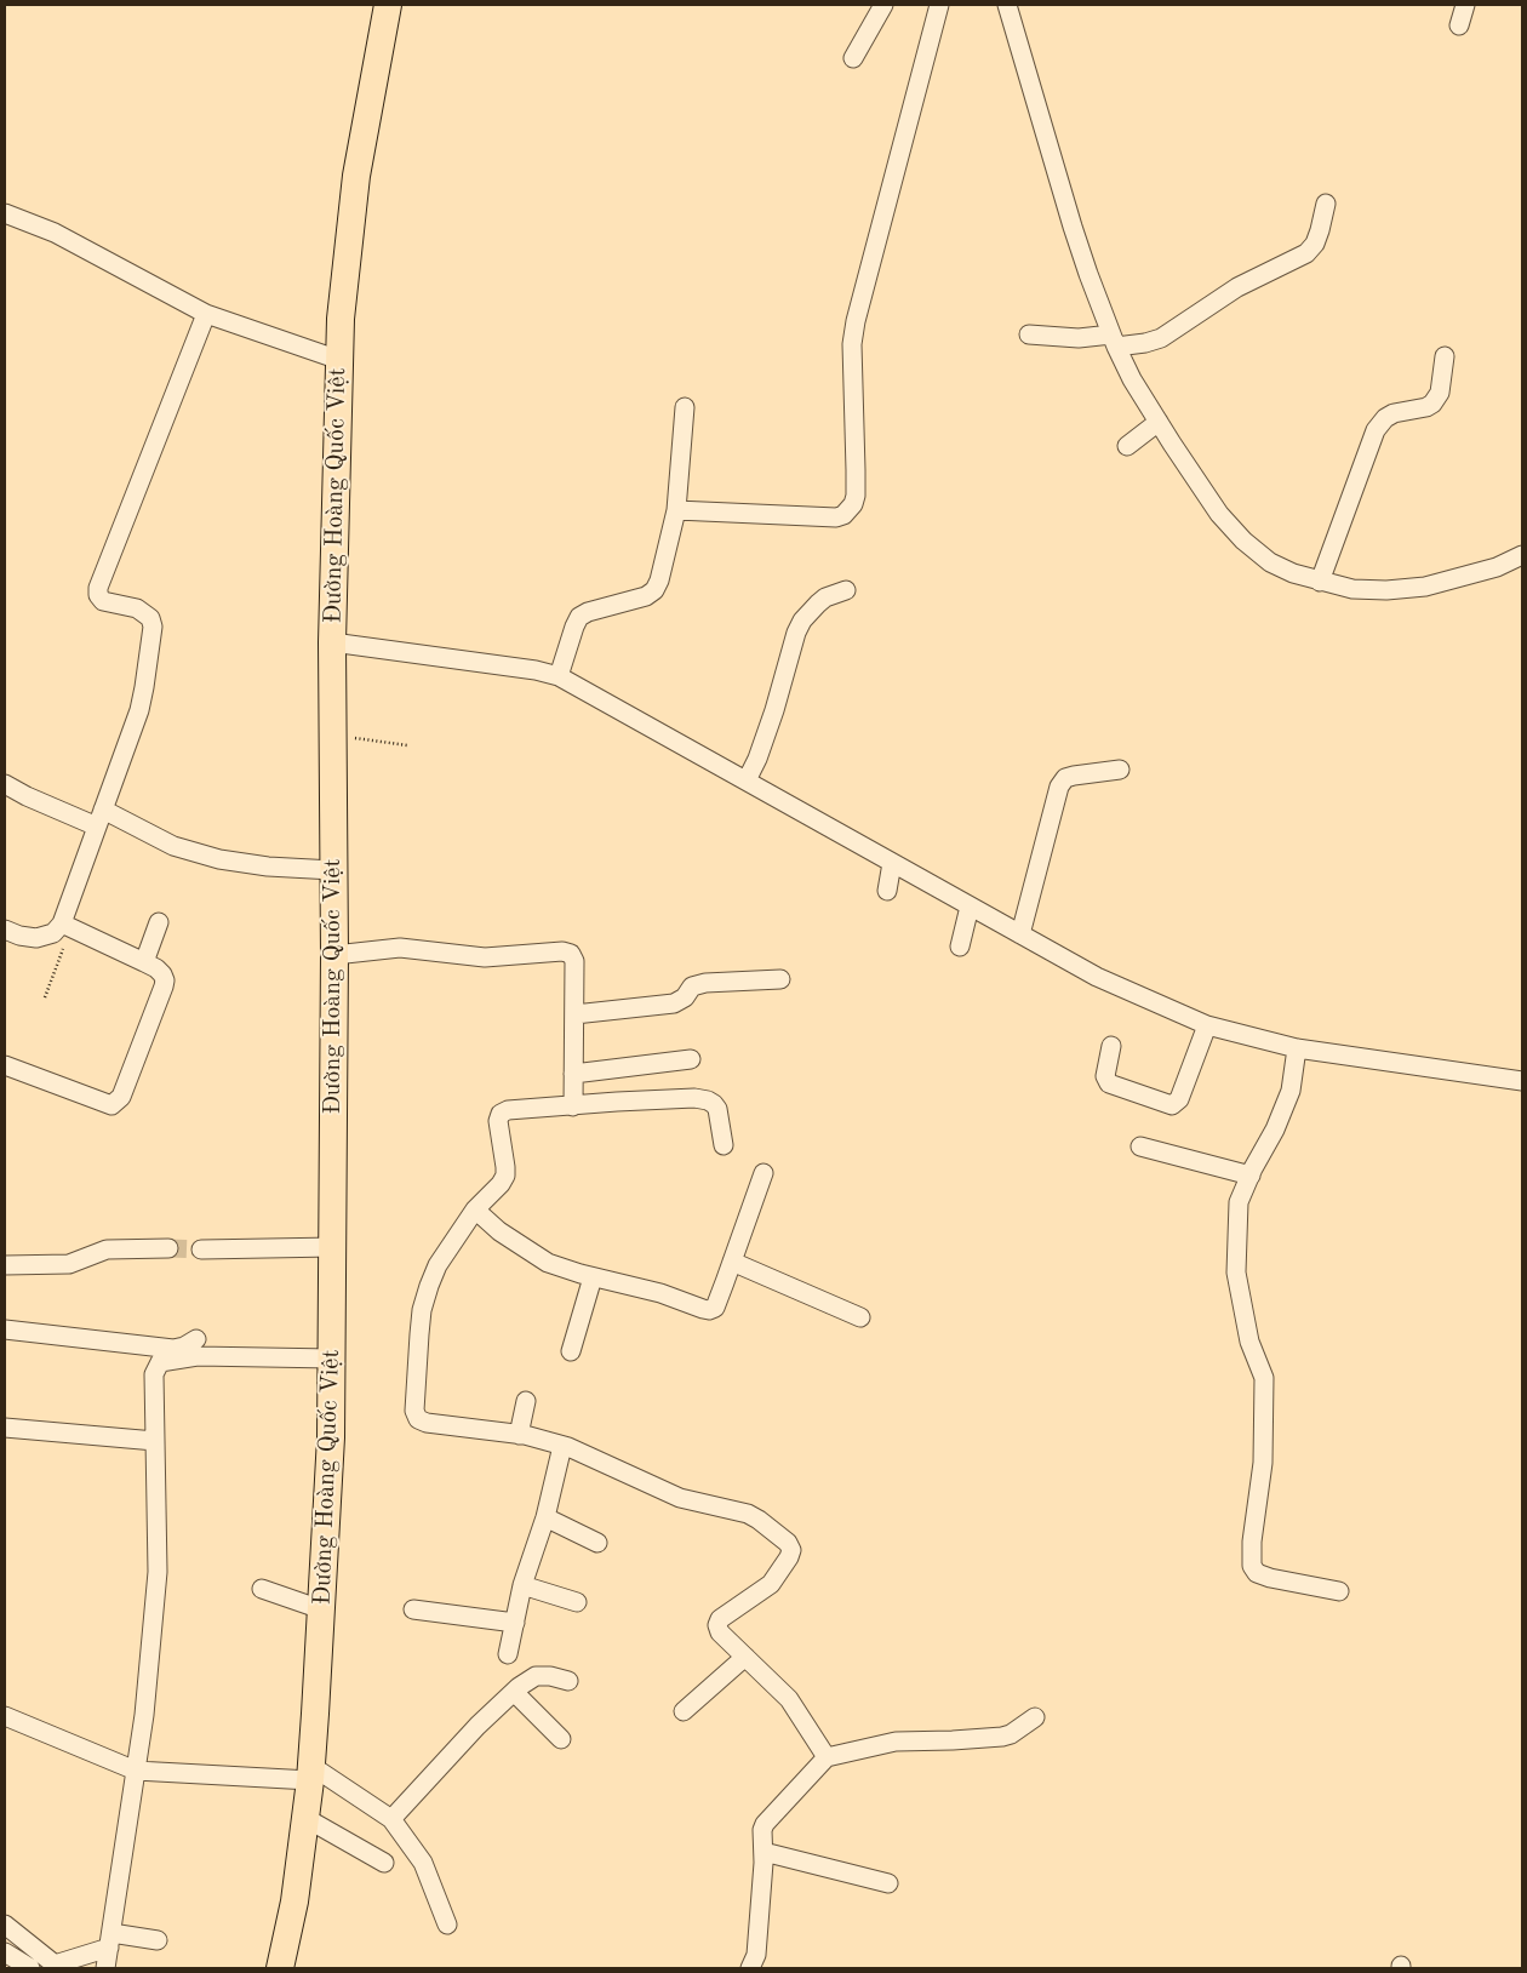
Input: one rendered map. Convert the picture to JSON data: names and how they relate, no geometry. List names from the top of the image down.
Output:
{
  "streets": {
    "highway": ["Đường Hoàng Quốc Việt"]
  }
}
